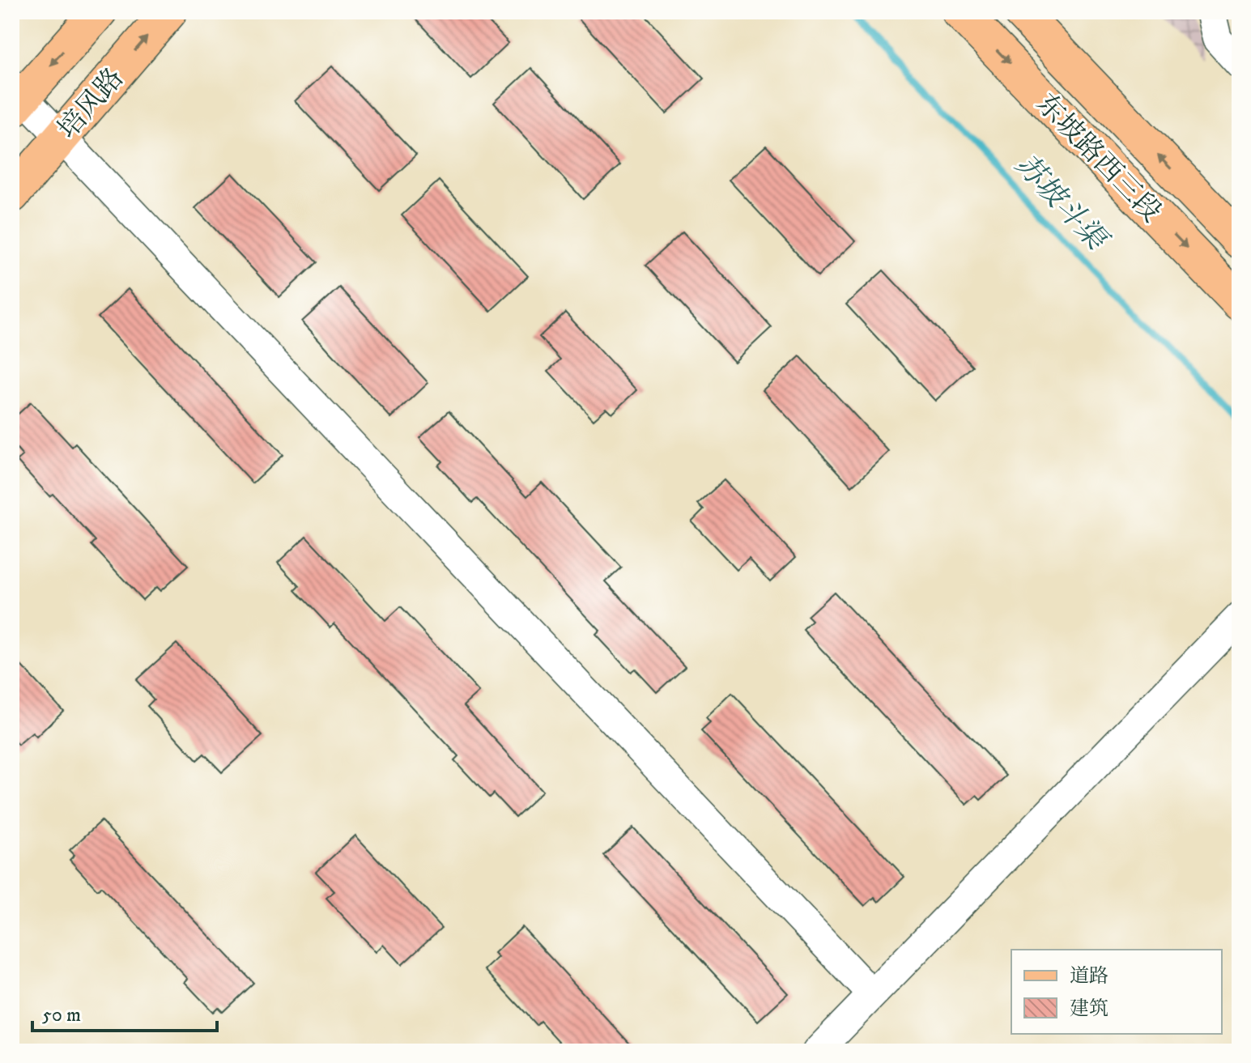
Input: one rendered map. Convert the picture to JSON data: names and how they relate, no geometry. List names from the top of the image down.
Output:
{
  "streets": {
    "main road": ["培风路", "东坡路西三段"]
  },
  "water": ["苏坡斗渠"],
  "legend": ["道路", "建筑"],
  "scale_bar": "50 m"
}
